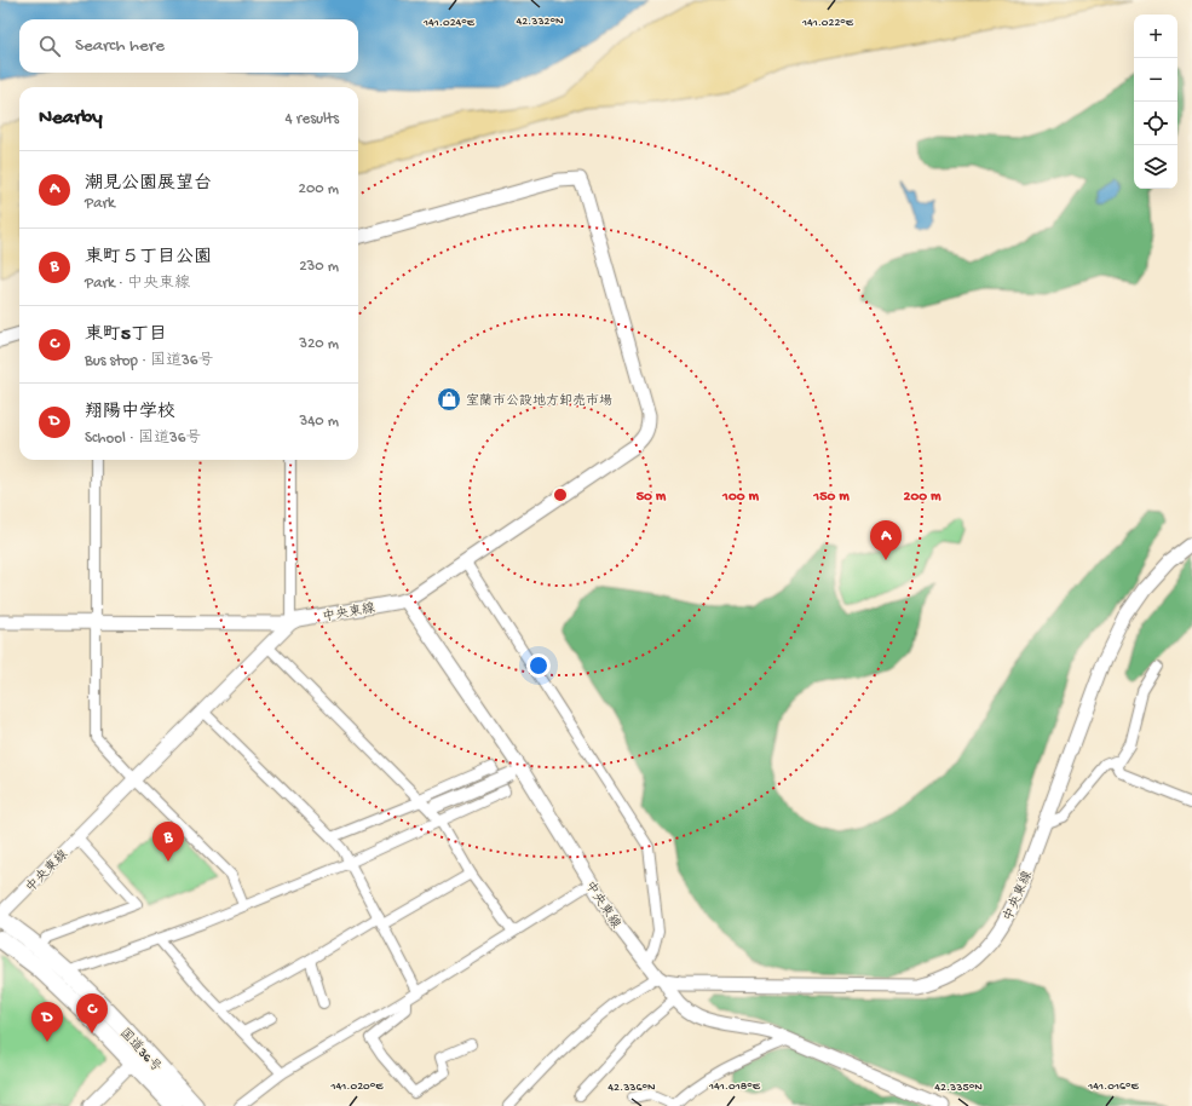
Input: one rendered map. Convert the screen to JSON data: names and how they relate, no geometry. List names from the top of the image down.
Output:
{
  "streets": {
    "highway": ["国道36号"],
    "main road": ["中央東線"]
  },
  "places": {
    "shop": ["室蘭市公設地方卸売市場"]
  },
  "page": {
    "map_buttons": ["+", "−"],
    "search": "Search here",
    "heading": ["Nearby", "4 results"],
    "list": [
      {
        "mark": "A",
        "name": "潮見公園展望台",
        "note": "Park",
        "value": "200 m"
      },
      {
        "mark": "B",
        "name": "東町５丁目公園",
        "note": "Park · 中央東線",
        "value": "230 m"
      },
      {
        "mark": "C",
        "name": "東町5丁目",
        "note": "Bus stop · 国道36号",
        "value": "320 m"
      },
      {
        "mark": "D",
        "name": "翔陽中学校",
        "note": "School · 国道36号",
        "value": "340 m"
      }
    ],
    "pins": [
      "A",
      "B",
      "C",
      "D"
    ]
  },
  "coordinates": [
    "42.332°N",
    "141.024°E",
    "141.022°E",
    "141.020°E",
    "141.018°E",
    "141.016°E",
    "42.336°N",
    "42.335°N"
  ],
  "rings": [
    "50 m",
    "100 m",
    "150 m",
    "200 m"
  ]
}
